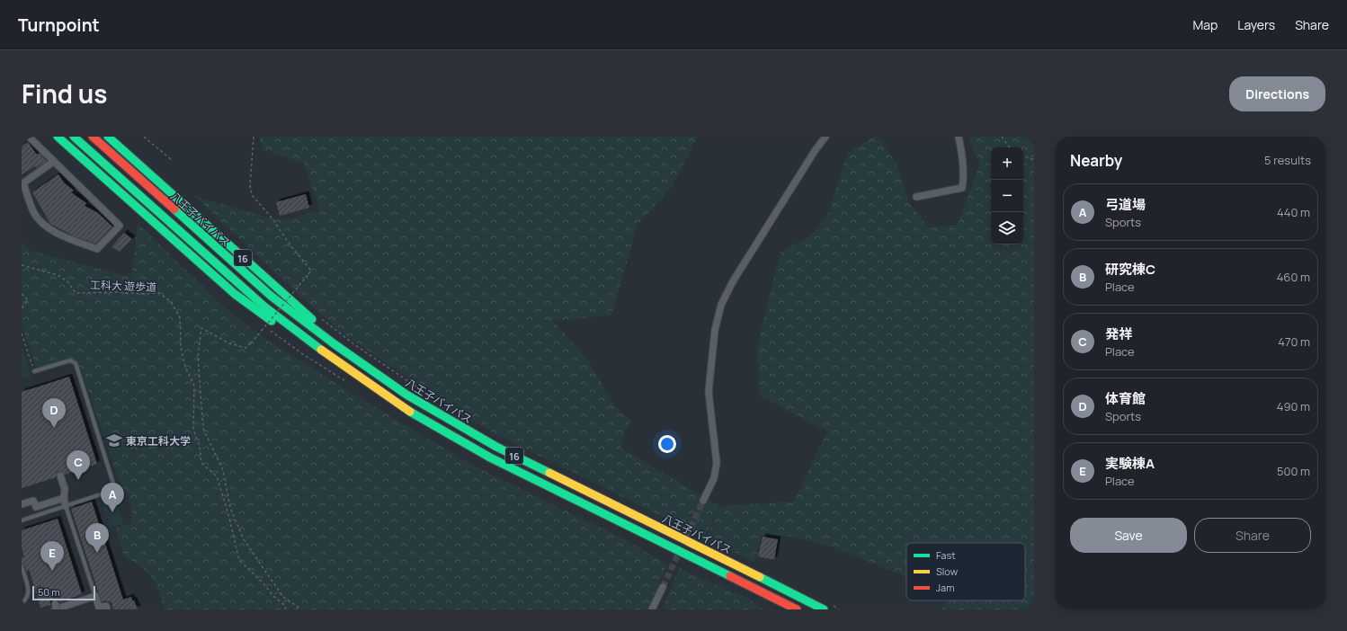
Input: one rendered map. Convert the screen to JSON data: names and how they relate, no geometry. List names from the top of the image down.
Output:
{
  "streets": {
    "highway": ["八王子バイパス", "16"],
    "path": ["工科大 遊歩道"]
  },
  "crossings": [
    ["八王子バイパス", "16"]
  ],
  "places": {
    "school or university": ["東京工科大学"]
  },
  "legend": ["Fast", "Slow", "Jam"],
  "scale_bar": "50 m",
  "page": {
    "header": "Turnpoint",
    "nav": ["Map", "Layers", "Share"],
    "title": "Find us",
    "buttons": [
      "Directions",
      ["Save", "Share"]
    ],
    "heading": ["Nearby", "5 results"],
    "map_buttons": ["+", "−"],
    "list": [
      {
        "mark": "A",
        "name": "弓道場",
        "note": "Sports",
        "value": "440 m"
      },
      {
        "mark": "B",
        "name": "研究棟C",
        "note": "Place",
        "value": "460 m"
      },
      {
        "mark": "C",
        "name": "発祥",
        "note": "Place",
        "value": "470 m"
      },
      {
        "mark": "D",
        "name": "体育館",
        "note": "Sports",
        "value": "490 m"
      },
      {
        "mark": "E",
        "name": "実験棟A",
        "note": "Place",
        "value": "500 m"
      }
    ],
    "pins": [
      "D",
      "C",
      "A",
      "B",
      "E"
    ],
    "scale": "50 m"
  }
}
